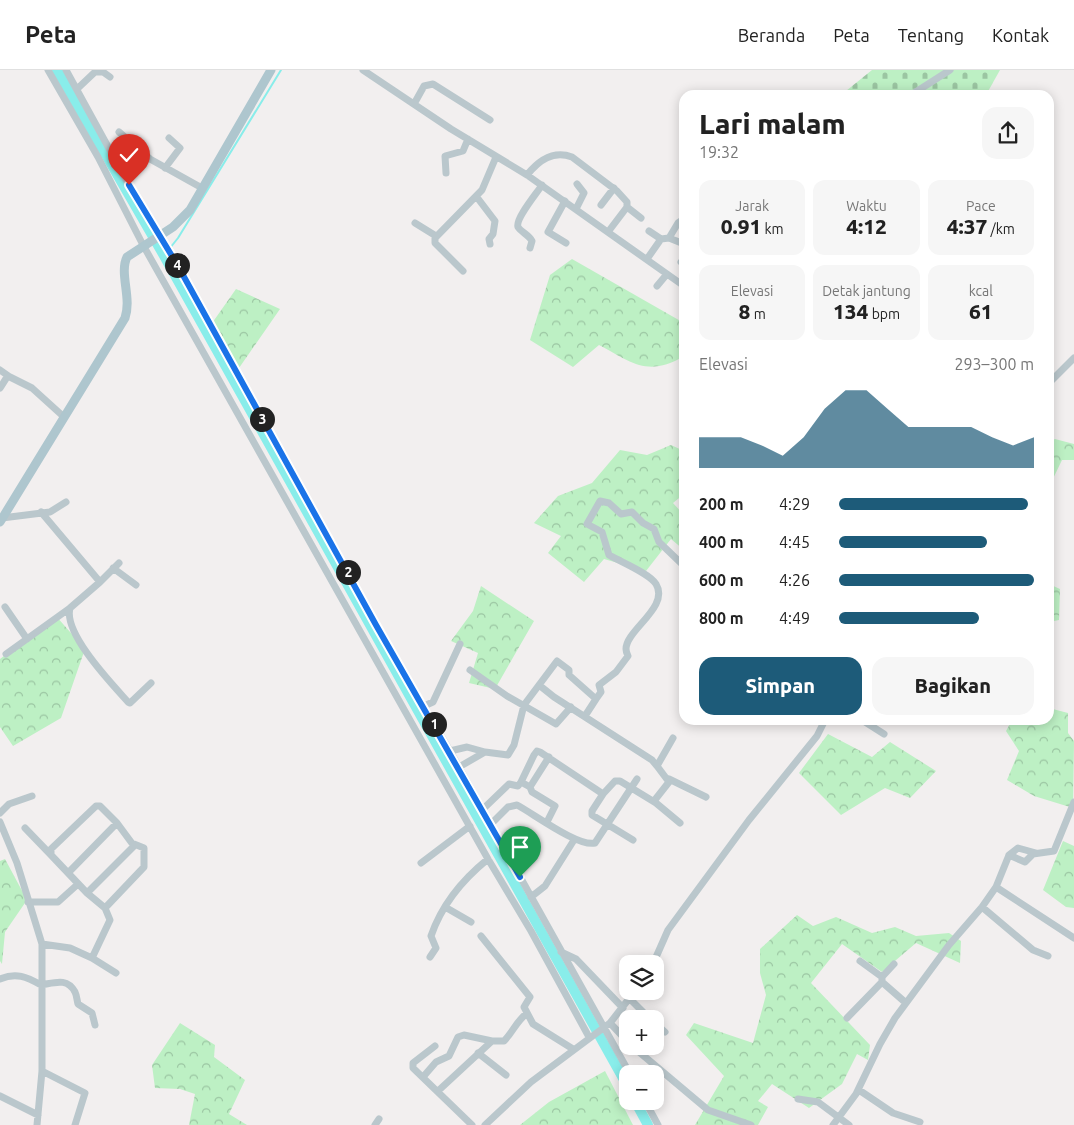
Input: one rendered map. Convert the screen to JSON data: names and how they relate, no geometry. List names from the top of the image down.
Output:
{
  "page": {
    "header": "Peta",
    "nav": [
      "Beranda",
      "Peta",
      "Tentang",
      "Kontak"
    ],
    "heading": ["Lari malam", "19:32"],
    "stats": [
      ["Jarak", "0.91 km"],
      ["Waktu", "4:12"],
      ["Pace", "4:37 /km"],
      ["Elevasi", "8 m"],
      ["Detak jantung", "134 bpm"],
      ["kcal", "61"]
    ],
    "pins": [
      "4",
      "3",
      "2",
      "1"
    ],
    "chart": ["Elevasi", "293–300 m"],
    "list": [
      {
        "name": "200 m",
        "note": "4:29"
      },
      {
        "name": "400 m",
        "note": "4:45"
      },
      {
        "name": "600 m",
        "note": "4:26"
      },
      {
        "name": "800 m",
        "note": "4:49"
      }
    ],
    "buttons": ["Simpan", "Bagikan"],
    "map_buttons": ["+", "−"]
  }
}
